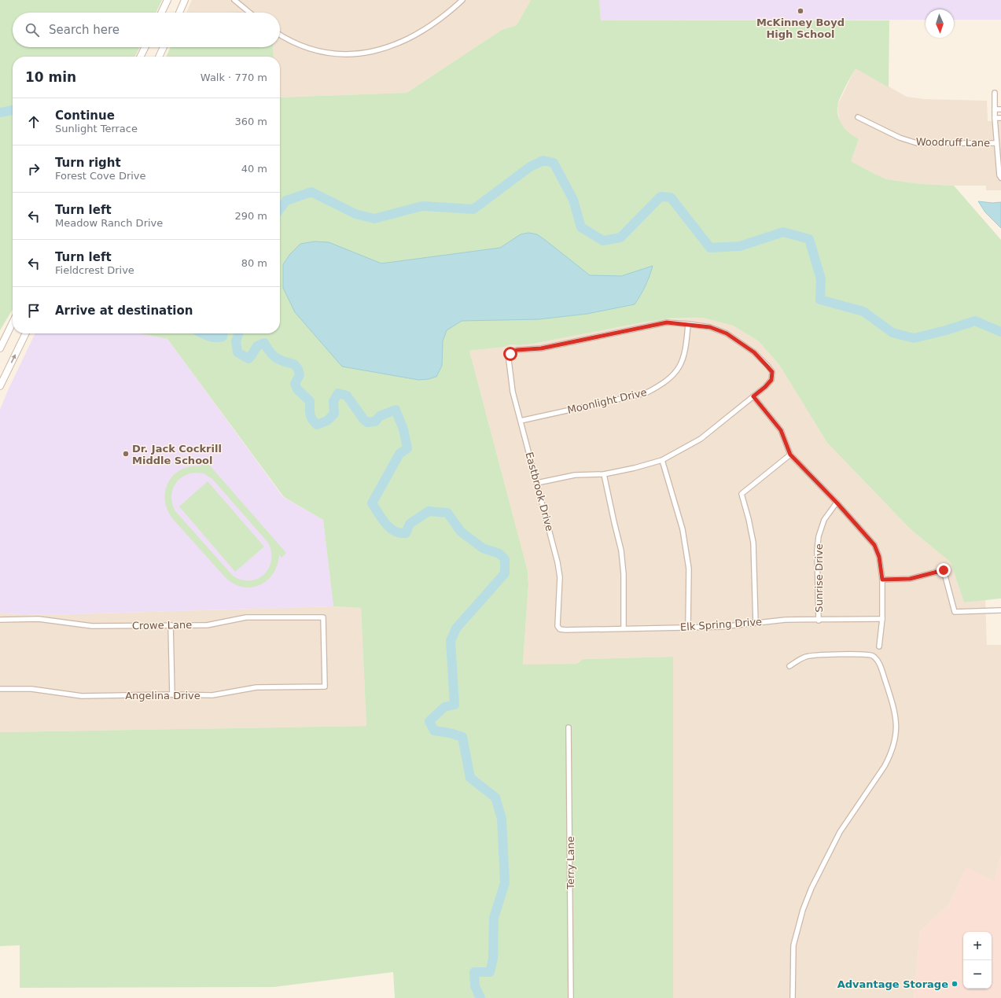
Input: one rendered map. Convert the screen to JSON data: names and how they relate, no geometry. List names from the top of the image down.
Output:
{
  "streets": {
    "street": [
      "Woodruff Lane",
      "Moonlight Drive",
      "Eastbrook Drive",
      "Sunrise Drive",
      "Elk Spring Drive",
      "Crowe Lane",
      "Angelina Drive",
      "Terry Lane"
    ]
  },
  "crossings": [
    ["Moonlight Drive", "Eastbrook Drive"],
    ["Eastbrook Drive", "Elk Spring Drive"],
    ["Sunrise Drive", "Elk Spring Drive"],
    ["Crowe Lane", "Angelina Drive"]
  ],
  "places": ["McKinney Boyd High School", "Dr. Jack Cockrill Middle School", "Advantage Storage"],
  "north": "bottom",
  "page": {
    "search": "Search here",
    "heading": ["10 min", "Walk · 770 m"],
    "list": [
      ["Continue", "Sunlight Terrace", "360 m"],
      ["Turn right", "Forest Cove Drive", "40 m"],
      ["Turn left", "Meadow Ranch Drive", "290 m"],
      ["Turn left", "Fieldcrest Drive", "80 m"],
      "Arrive at destination"
    ],
    "map_buttons": ["+", "−"]
  }
}
